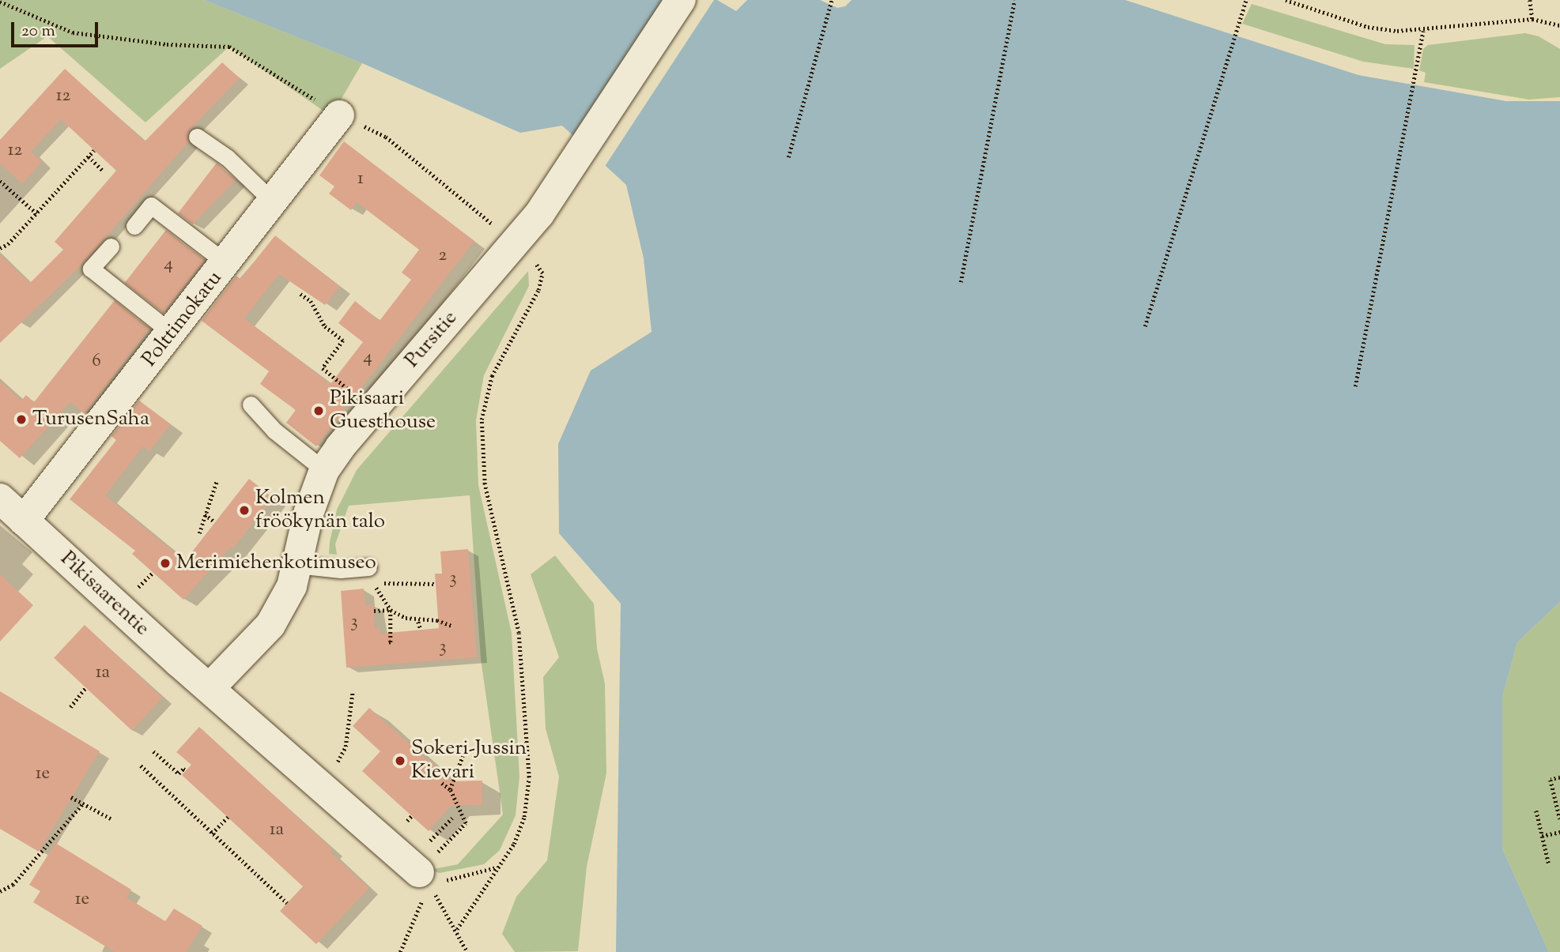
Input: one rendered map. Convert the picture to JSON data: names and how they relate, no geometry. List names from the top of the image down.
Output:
{
  "streets": {
    "street": ["Polttimokatu", "Pursitie", "Pikisaarentie"]
  },
  "crossings": [
    ["Polttimokatu", "Pikisaarentie"],
    ["Pursitie", "Pikisaarentie"]
  ],
  "places": [
    "Pikisaari Guesthouse",
    "TurusenSaha",
    "Kolmen fröökynän talo",
    "Merimiehenkotimuseo",
    "Sokeri-Jussin Kievari"
  ],
  "house_numbers": [
    "12",
    "12",
    "1",
    "2",
    "4",
    "4",
    "6",
    "3",
    "3",
    "3",
    "1a",
    "1e",
    "1a",
    "1e"
  ],
  "scale_bar": "20 m"
}
